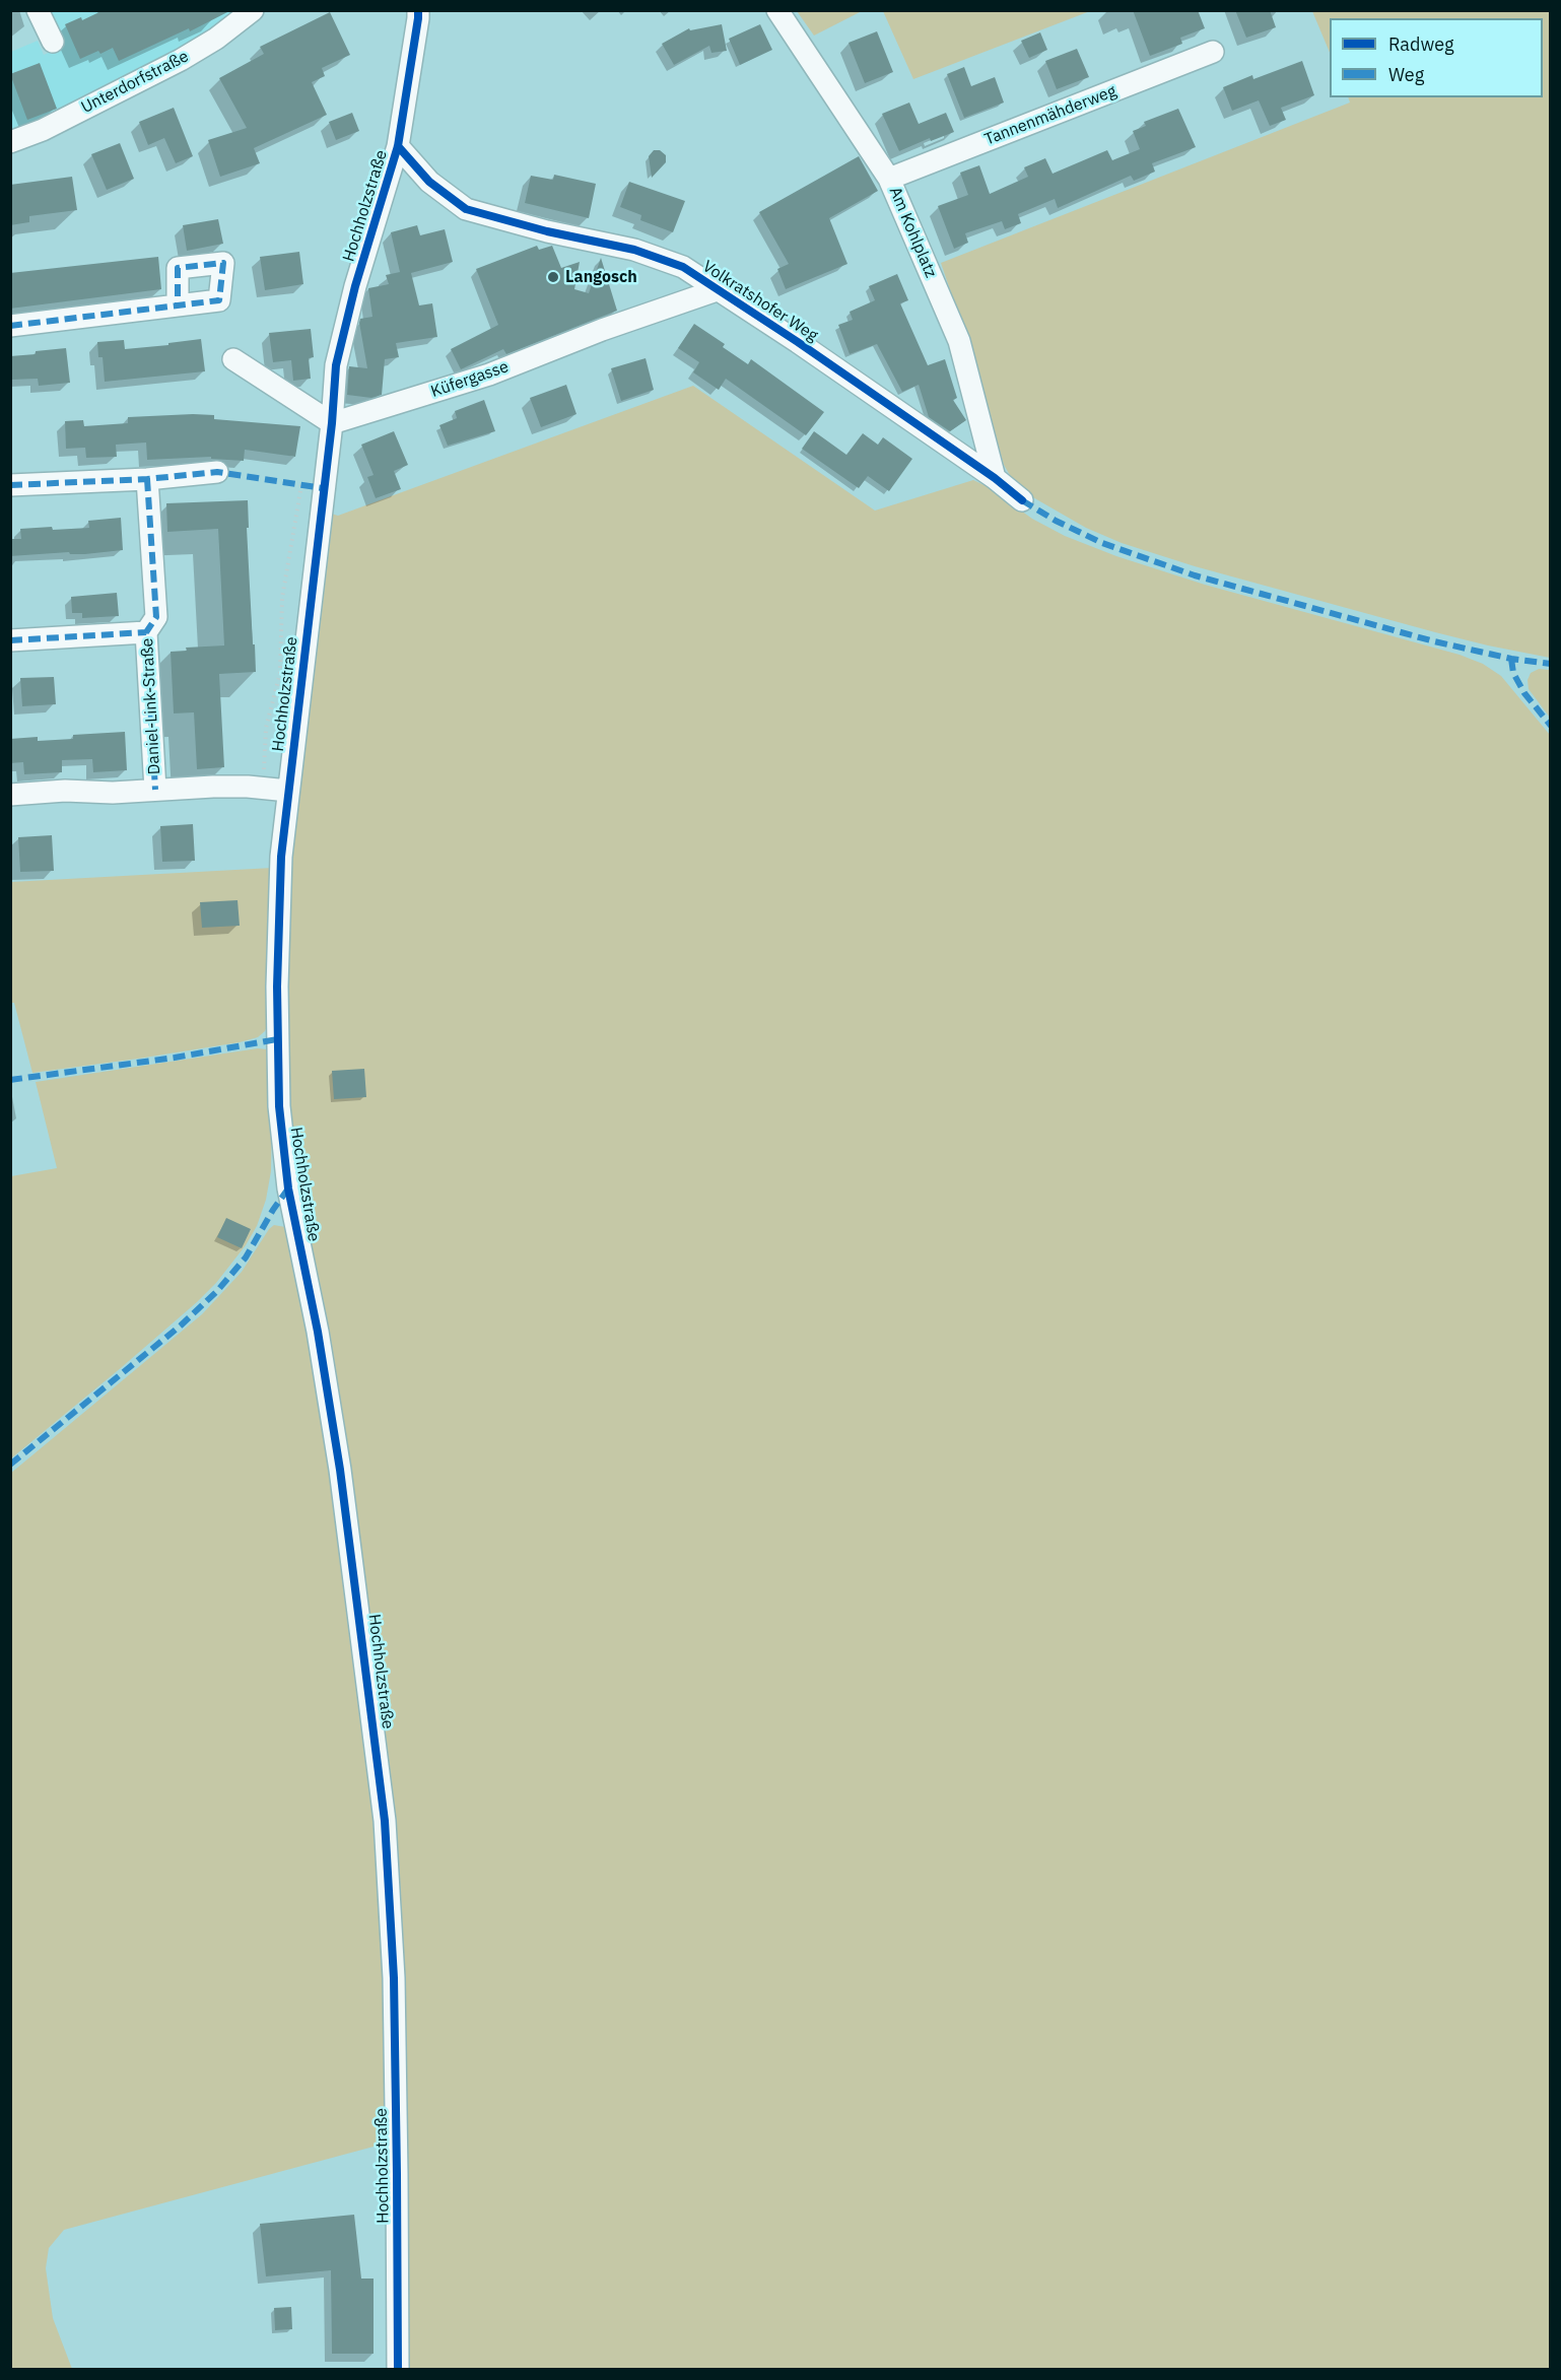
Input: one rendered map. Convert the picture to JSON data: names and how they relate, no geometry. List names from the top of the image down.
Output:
{
  "streets": {
    "street": [
      "Unterdorfstraße",
      "Tannenmähderweg",
      "Hochholzstraße",
      "Am Kohlplatz",
      "Volkratshofer Weg",
      "Küfergasse",
      "Daniel-Link-Straße"
    ]
  },
  "crossings": [
    ["Tannenmähderweg", "Am Kohlplatz"],
    ["Hochholzstraße", "Volkratshofer Weg"],
    ["Hochholzstraße", "Küfergasse"],
    ["Am Kohlplatz", "Volkratshofer Weg"],
    ["Volkratshofer Weg", "Küfergasse"]
  ],
  "places": ["Langosch"],
  "legend": ["Radweg", "Weg"]
}
